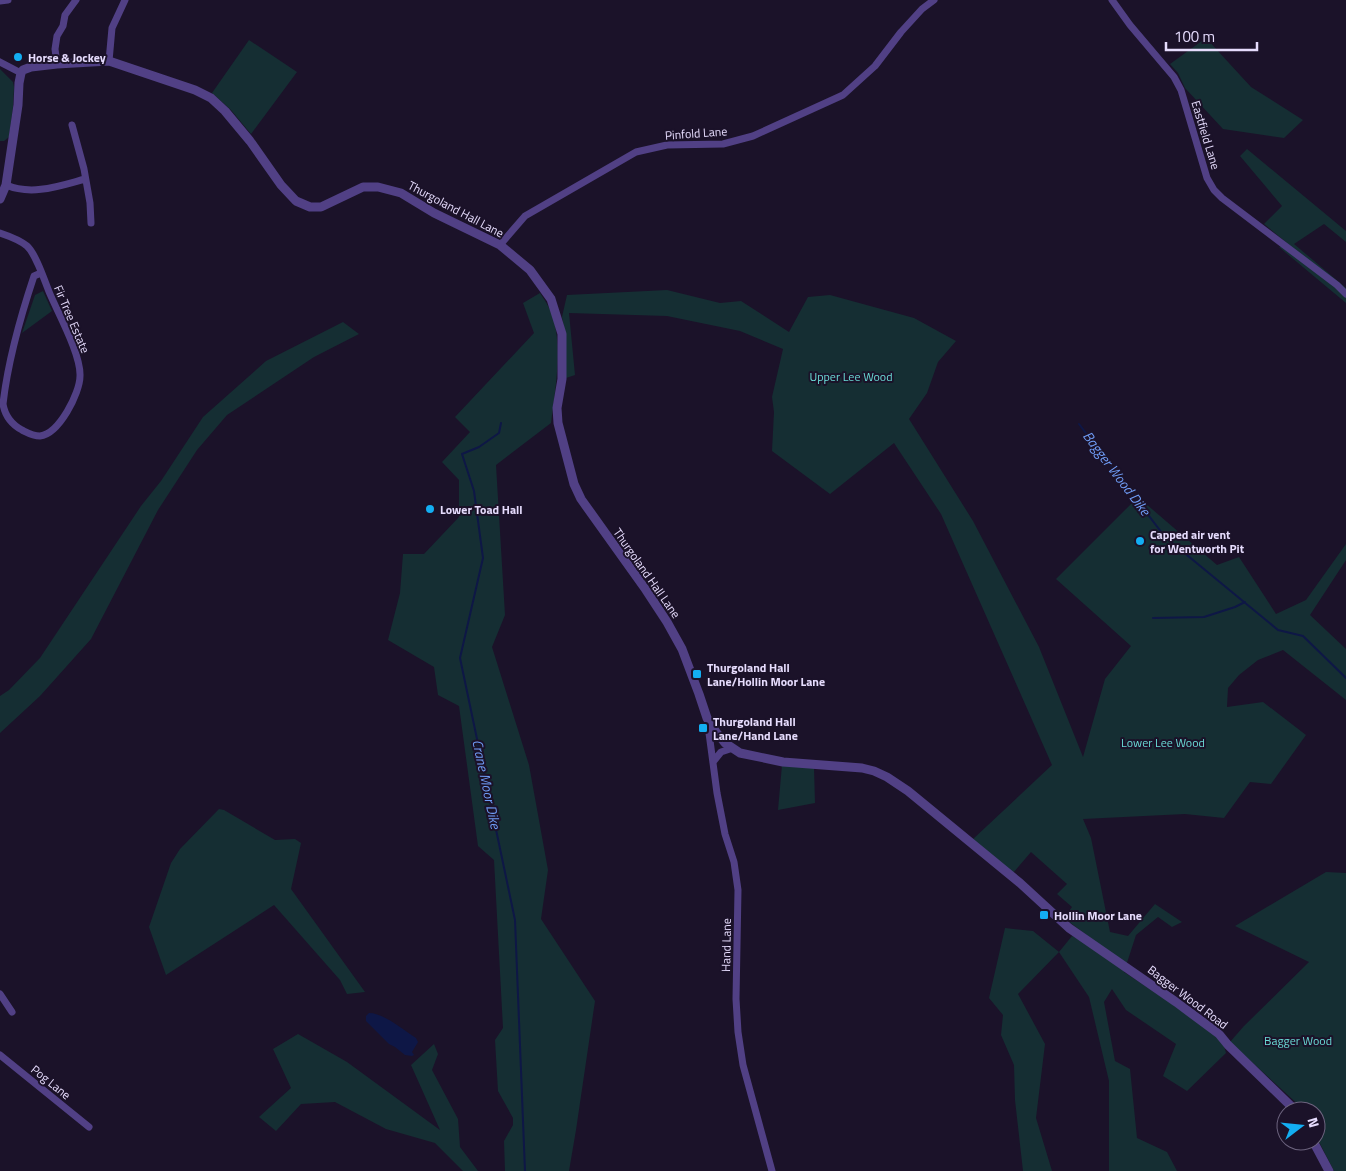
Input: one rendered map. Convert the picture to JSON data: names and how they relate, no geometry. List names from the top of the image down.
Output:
{
  "streets": {
    "street": [
      "Pinfold Lane",
      "Eastfield Lane",
      "Thurgoland Hall Lane",
      "Fir Tree Estate",
      "Hand Lane",
      "Bagger Wood Road",
      "Pog Lane"
    ]
  },
  "crossings": [
    ["Pinfold Lane", "Thurgoland Hall Lane"],
    ["Thurgoland Hall Lane", "Hand Lane"]
  ],
  "water": ["Bagger Wood Dike", "Crane Moor Dike"],
  "parks": ["Upper Lee Wood", "Lower Lee Wood", "Bagger Wood"],
  "places": {
    "other": ["Horse & Jockey", "Lower Toad Hall", "Capped air vent for Wentworth Pit"],
    "transit": ["Thurgoland Hall Lane/Hollin Moor Lane", "Thurgoland Hall Lane/Hand Lane", "Hollin Moor Lane"]
  },
  "scale_bar": "100 m",
  "north": "right"
}
